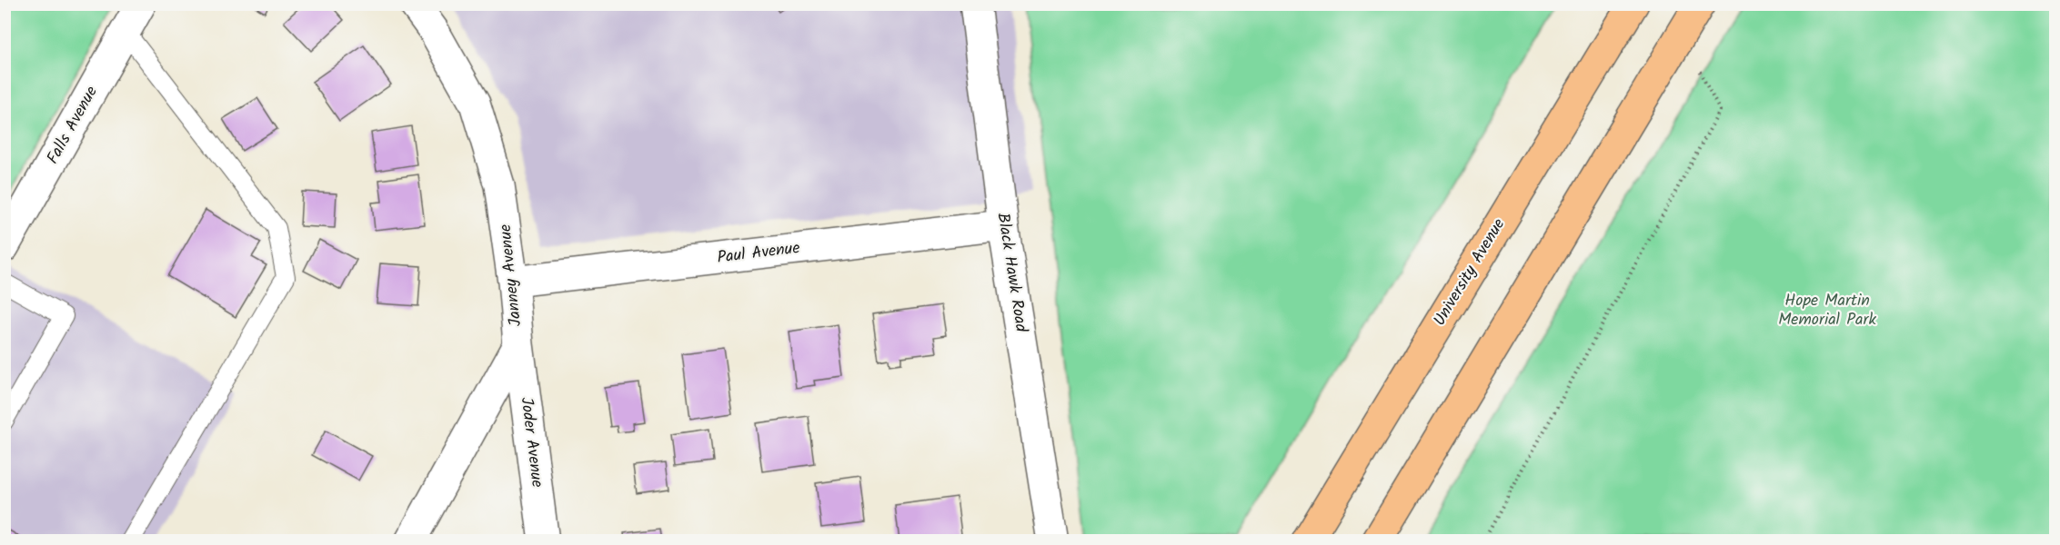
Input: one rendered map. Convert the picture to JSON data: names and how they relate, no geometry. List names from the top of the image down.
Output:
{
  "streets": {
    "main road": ["University Avenue"],
    "street": [
      "Falls Avenue",
      "Paul Avenue",
      "Black Hawk Road",
      "Janney Avenue",
      "Joder Avenue"
    ]
  },
  "crossings": [
    ["Paul Avenue", "Black Hawk Road"],
    ["Paul Avenue", "Janney Avenue"],
    ["Janney Avenue", "Joder Avenue"]
  ],
  "parks": ["Hope Martin Memorial Park"]
}
